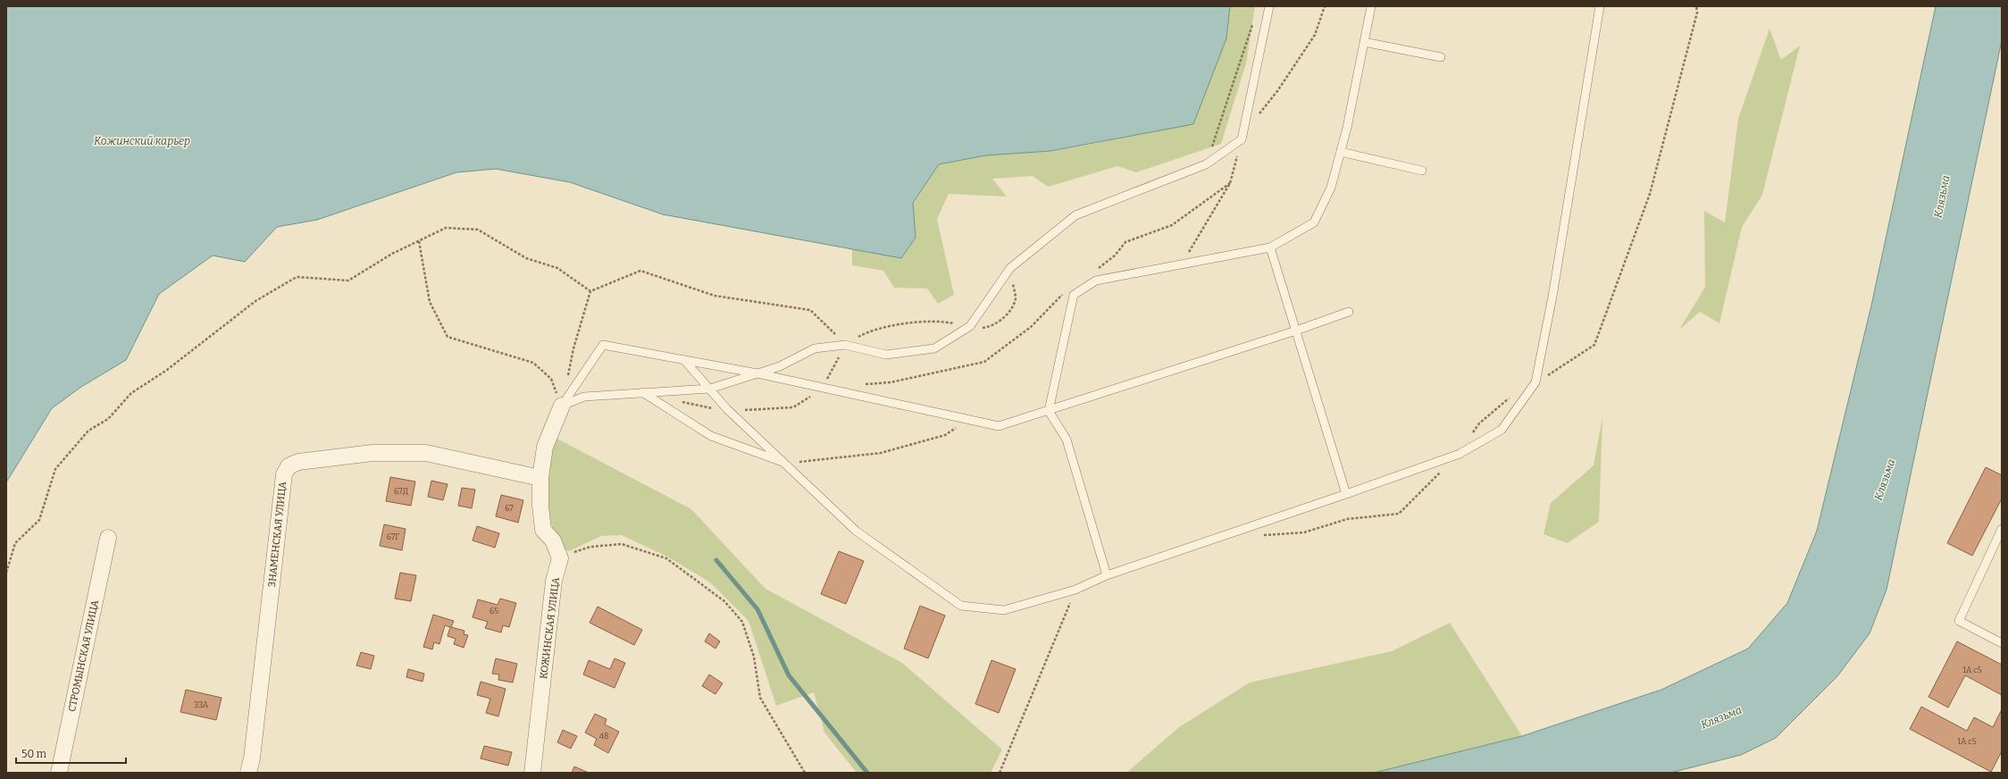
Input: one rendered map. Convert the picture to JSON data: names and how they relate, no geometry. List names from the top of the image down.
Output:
{
  "streets": {
    "street": ["ЗНАМЕНСКАЯ УЛИЦА", "КОЖИНСКАЯ УЛИЦА", "СТРОМЫНСКАЯ УЛИЦА"]
  },
  "water": ["Кожинский карьер", "Клязьма"],
  "house_numbers": [
    "67Д",
    "67",
    "67Г",
    "65",
    "1А с5",
    "33А",
    "48",
    "1А с5"
  ],
  "scale_bar": "50 m"
}
